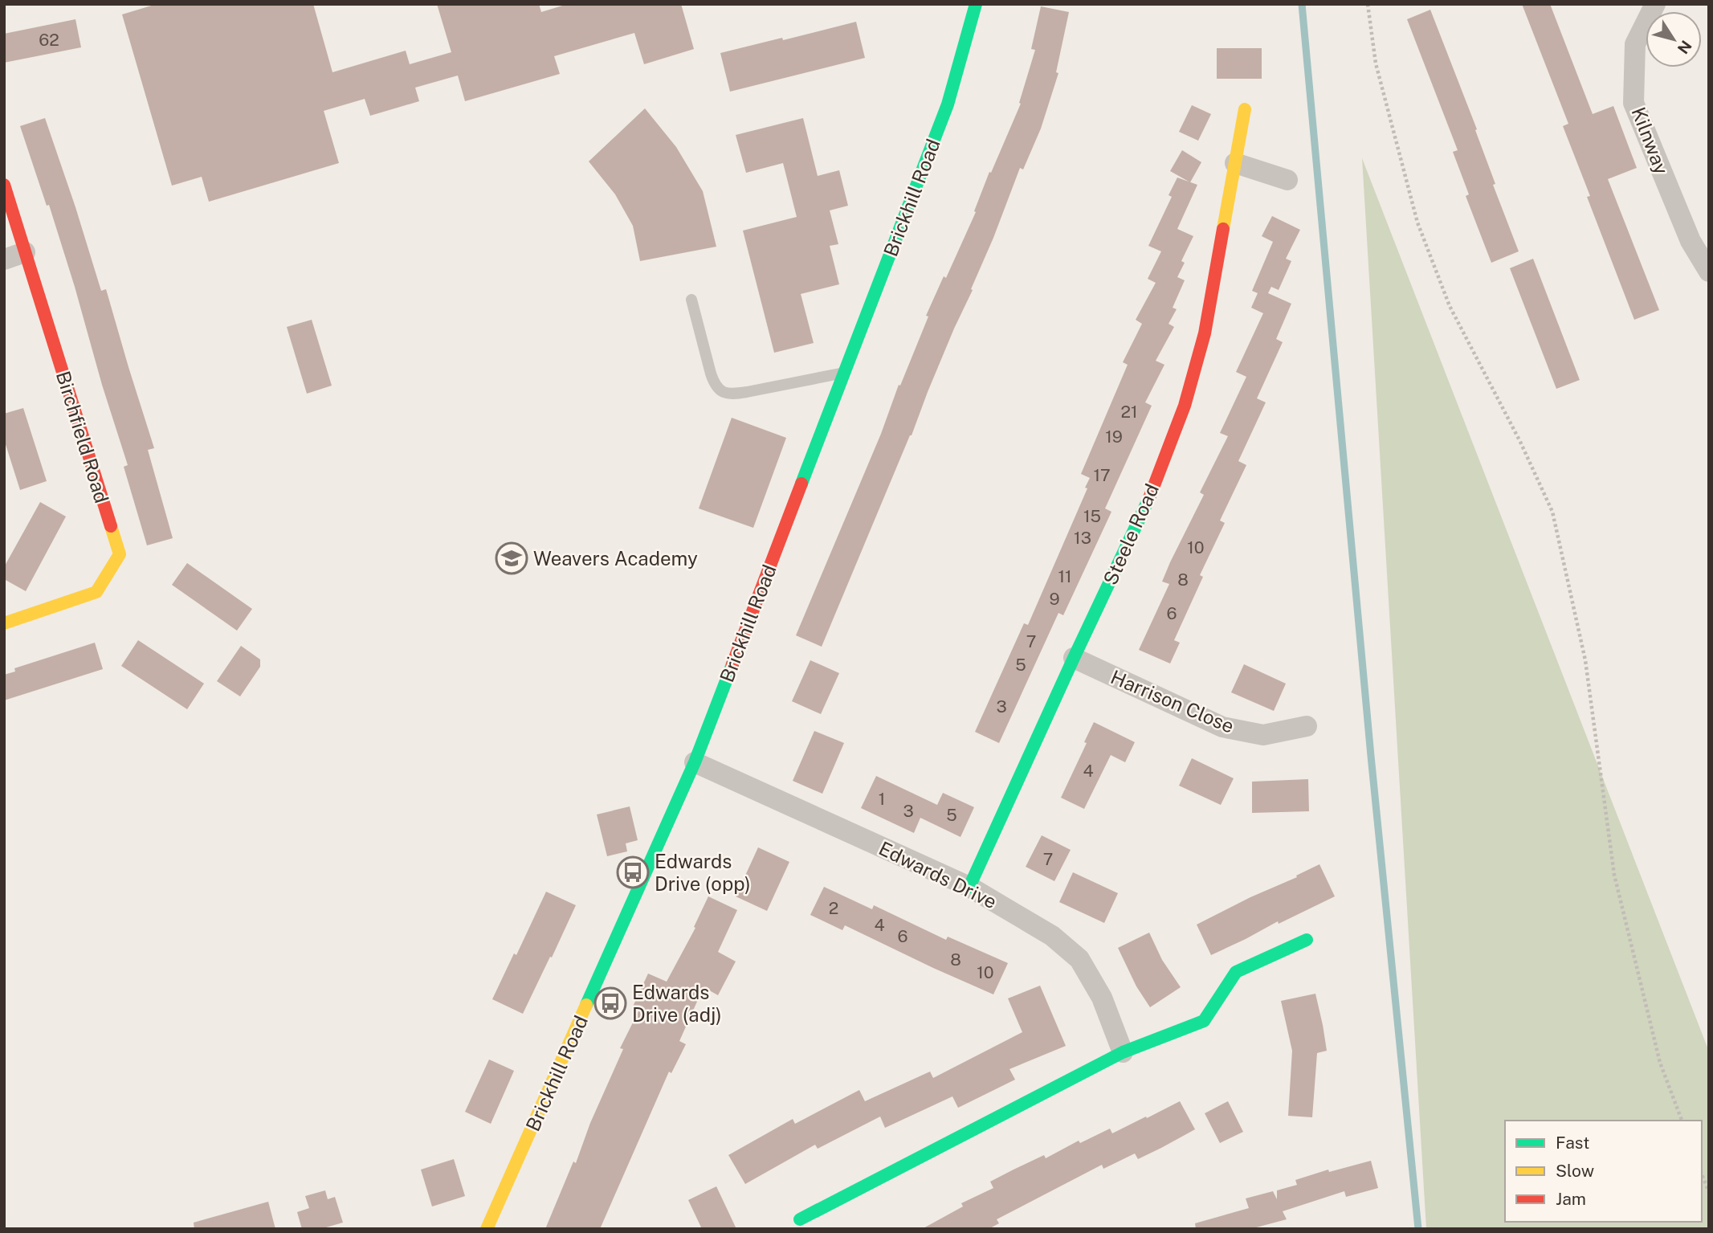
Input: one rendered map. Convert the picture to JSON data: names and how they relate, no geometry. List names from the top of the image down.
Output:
{
  "streets": {
    "street": [
      "Kilnway",
      "Brickhill Road",
      "Birchfield Road",
      "Steele Road",
      "Harrison Close",
      "Edwards Drive"
    ]
  },
  "crossings": [
    ["Brickhill Road", "Edwards Drive"],
    ["Steele Road", "Harrison Close"],
    ["Steele Road", "Edwards Drive"]
  ],
  "places": {
    "school or university": ["Weavers Academy"],
    "bus stop": ["Edwards Drive (opp)", "Edwards Drive (adj)"]
  },
  "house_numbers": [
    "62",
    "21",
    "19",
    "17",
    "15",
    "13",
    "10",
    "11",
    "8",
    "9",
    "6",
    "7",
    "5",
    "3",
    "4",
    "1",
    "3",
    "5",
    "7",
    "2",
    "4",
    "6",
    "8",
    "10"
  ],
  "legend": ["Fast", "Slow", "Jam"],
  "north": "bottom right"
}
